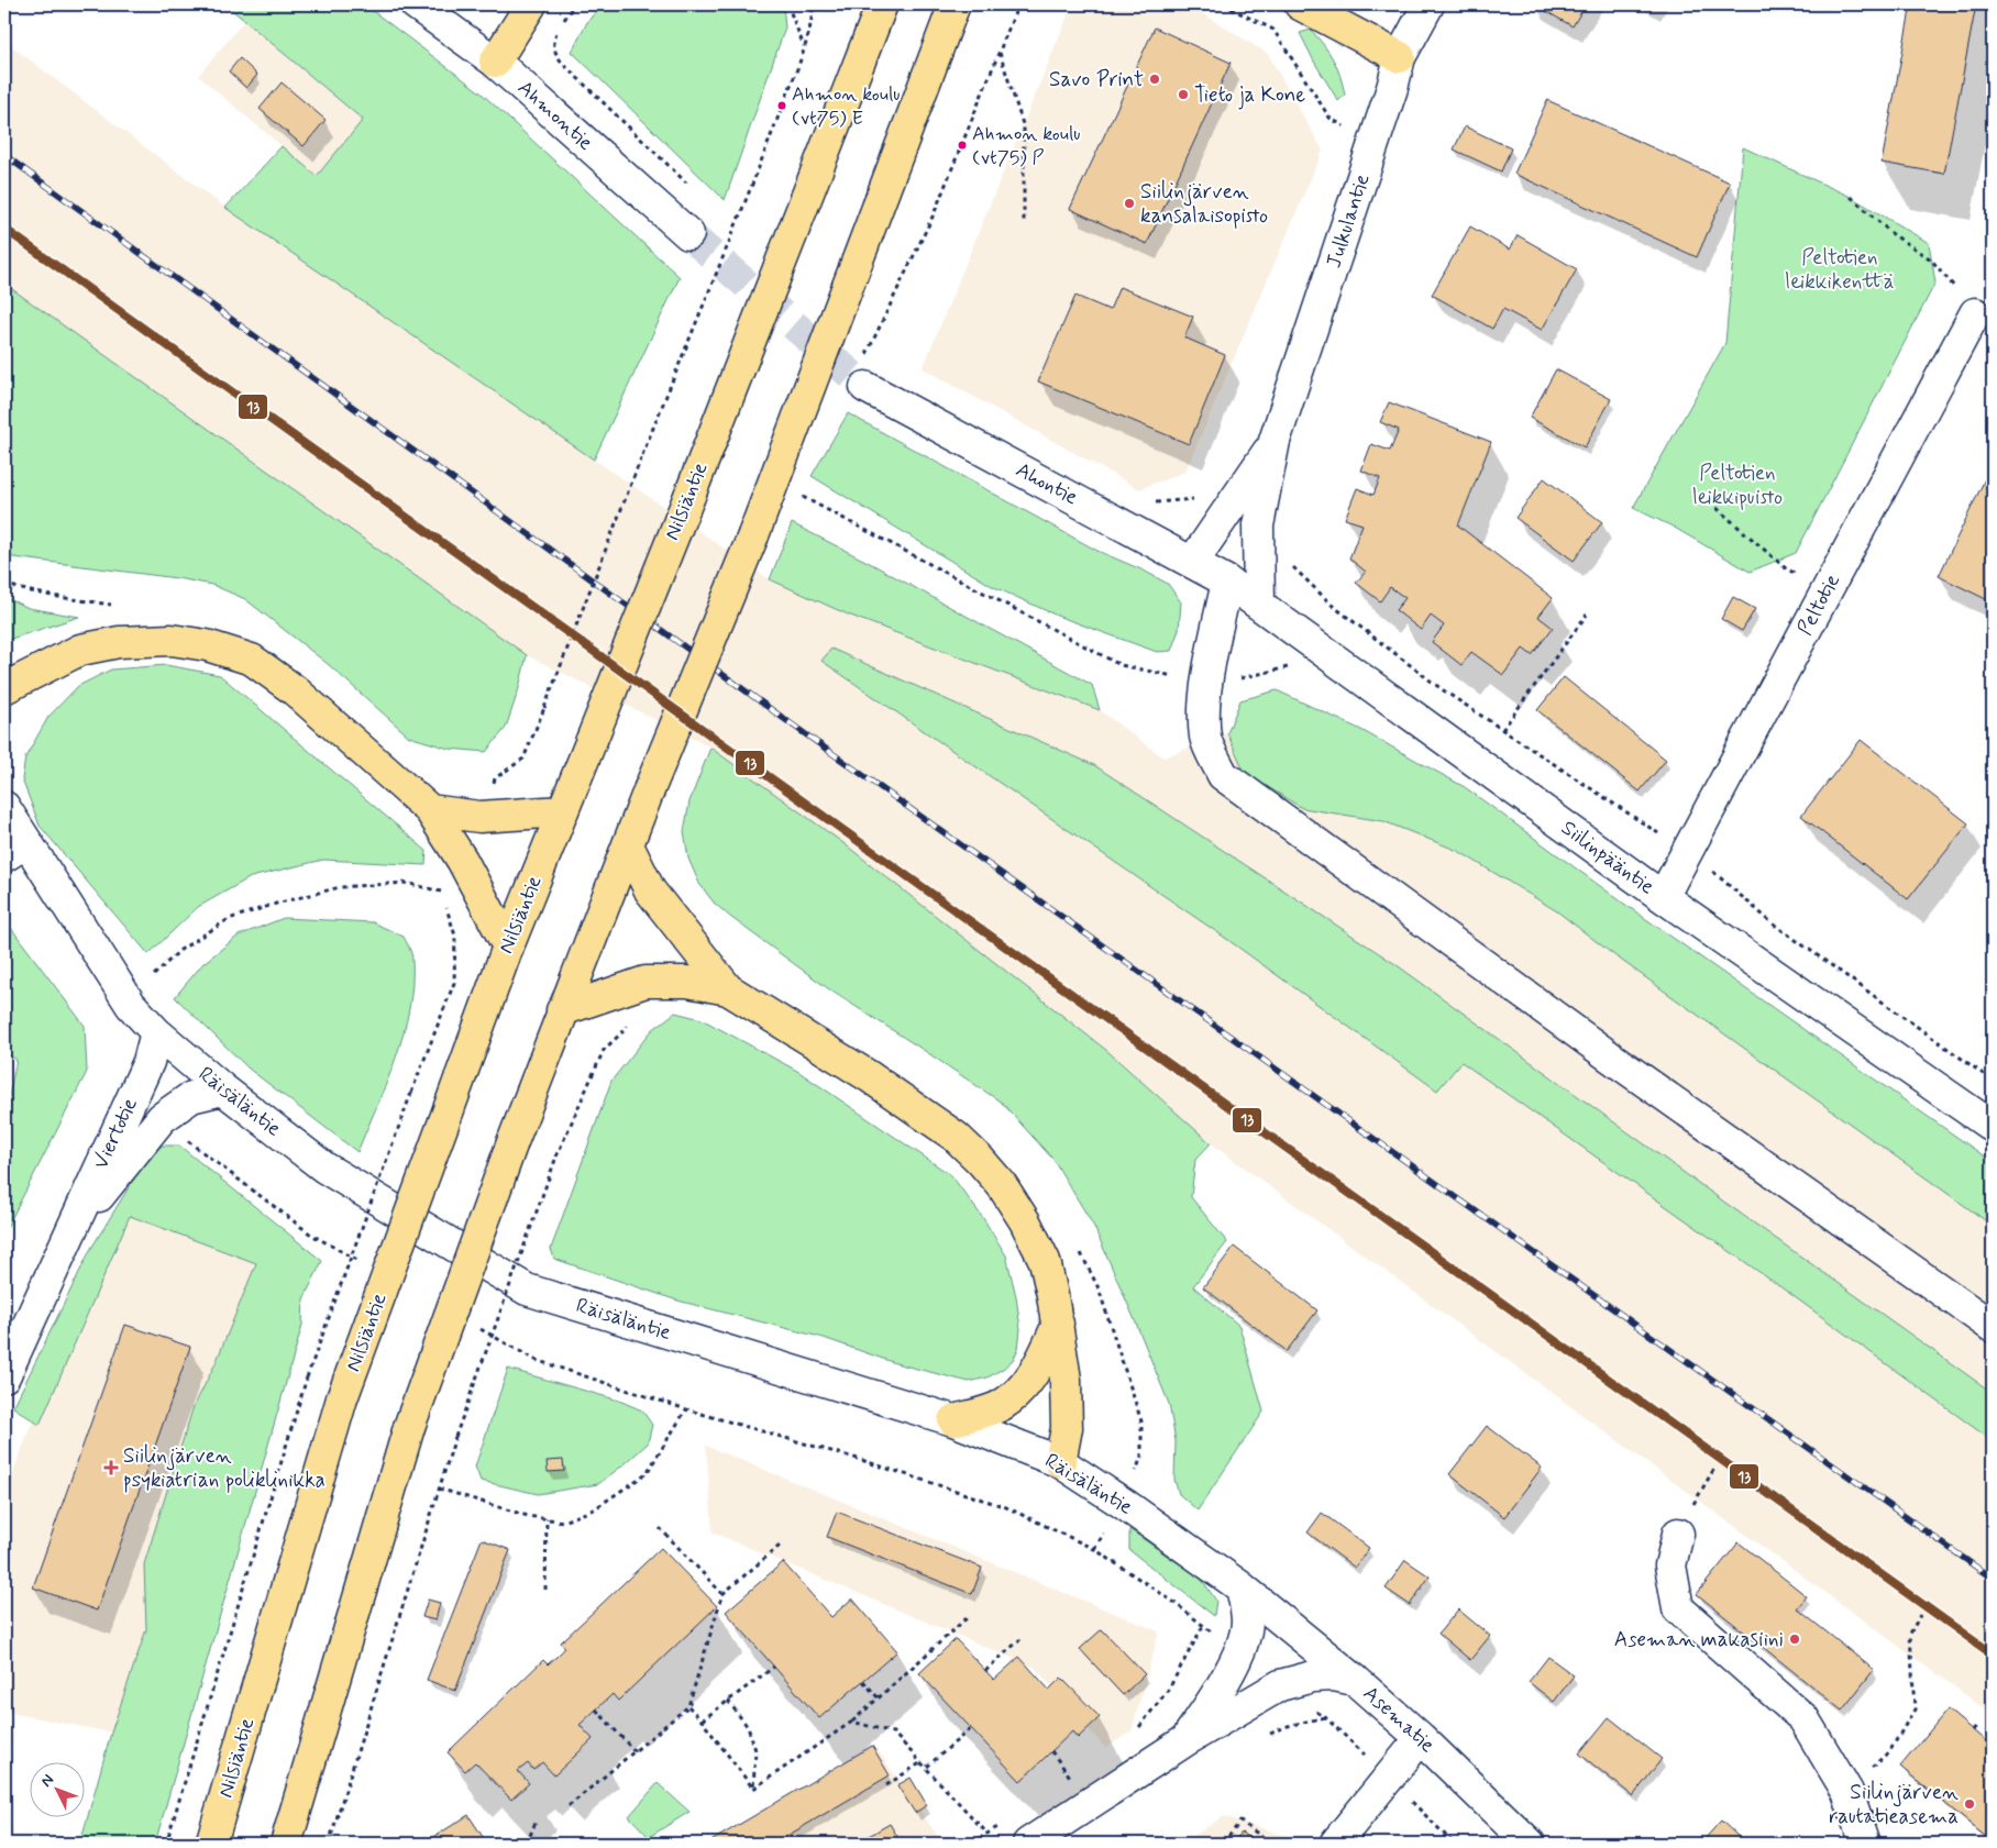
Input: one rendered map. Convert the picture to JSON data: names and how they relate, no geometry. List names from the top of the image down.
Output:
{
  "streets": {
    "main road": ["Nilsiäntie"],
    "street": [
      "Ahmontie",
      "Julkulantie",
      "Ahontie",
      "Peltotie",
      "Siilinpääntie",
      "Räisäläntie",
      "Viertotie",
      "Asematie"
    ]
  },
  "crossings": [
    ["Julkulantie", "Ahontie"],
    ["Julkulantie", "Siilinpääntie"],
    ["Ahontie", "Siilinpääntie"],
    ["Peltotie", "Siilinpääntie"],
    ["Räisäläntie", "Viertotie"],
    ["Räisäläntie", "Asematie"]
  ],
  "parks": ["Peltotien leikkikenttä", "Peltotien leikkipuisto"],
  "places": {
    "other": [
      "Savo Print",
      "Tieto ja Kone",
      "Ahmon koulu (vt75) E",
      "Ahmon koulu (vt75) P",
      "Siilinjärven kansalaisopisto",
      "Aseman makasiini",
      "Siilinjärven rautatieasema"
    ],
    "health": ["Siilinjärven psykiatrian poliklinikka"]
  },
  "lines": ["transit line 13"],
  "north": "top left"
}
